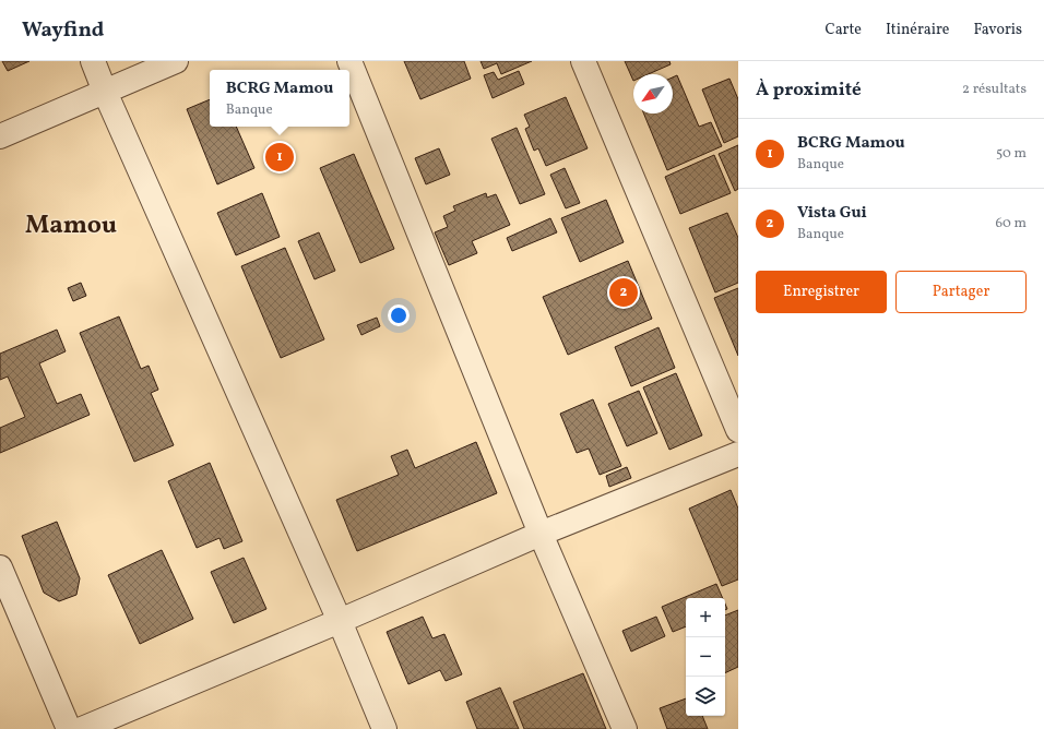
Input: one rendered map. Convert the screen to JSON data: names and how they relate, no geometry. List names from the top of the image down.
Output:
{
  "districts": ["Mamou"],
  "north": "bottom left",
  "page": {
    "header": "Wayfind",
    "nav": ["Carte", "Itinéraire", "Favoris"],
    "heading": ["À proximité", "2 résultats"],
    "popup": ["BCRG Mamou", "Banque"],
    "list": [
      {
        "mark": "1",
        "name": "BCRG Mamou",
        "note": "Banque",
        "value": "50 m"
      },
      {
        "mark": "2",
        "name": "Vista Gui",
        "note": "Banque",
        "value": "60 m"
      }
    ],
    "pins": ["1", "2"],
    "buttons": ["Enregistrer", "Partager"],
    "map_buttons": ["+", "−"]
  }
}
